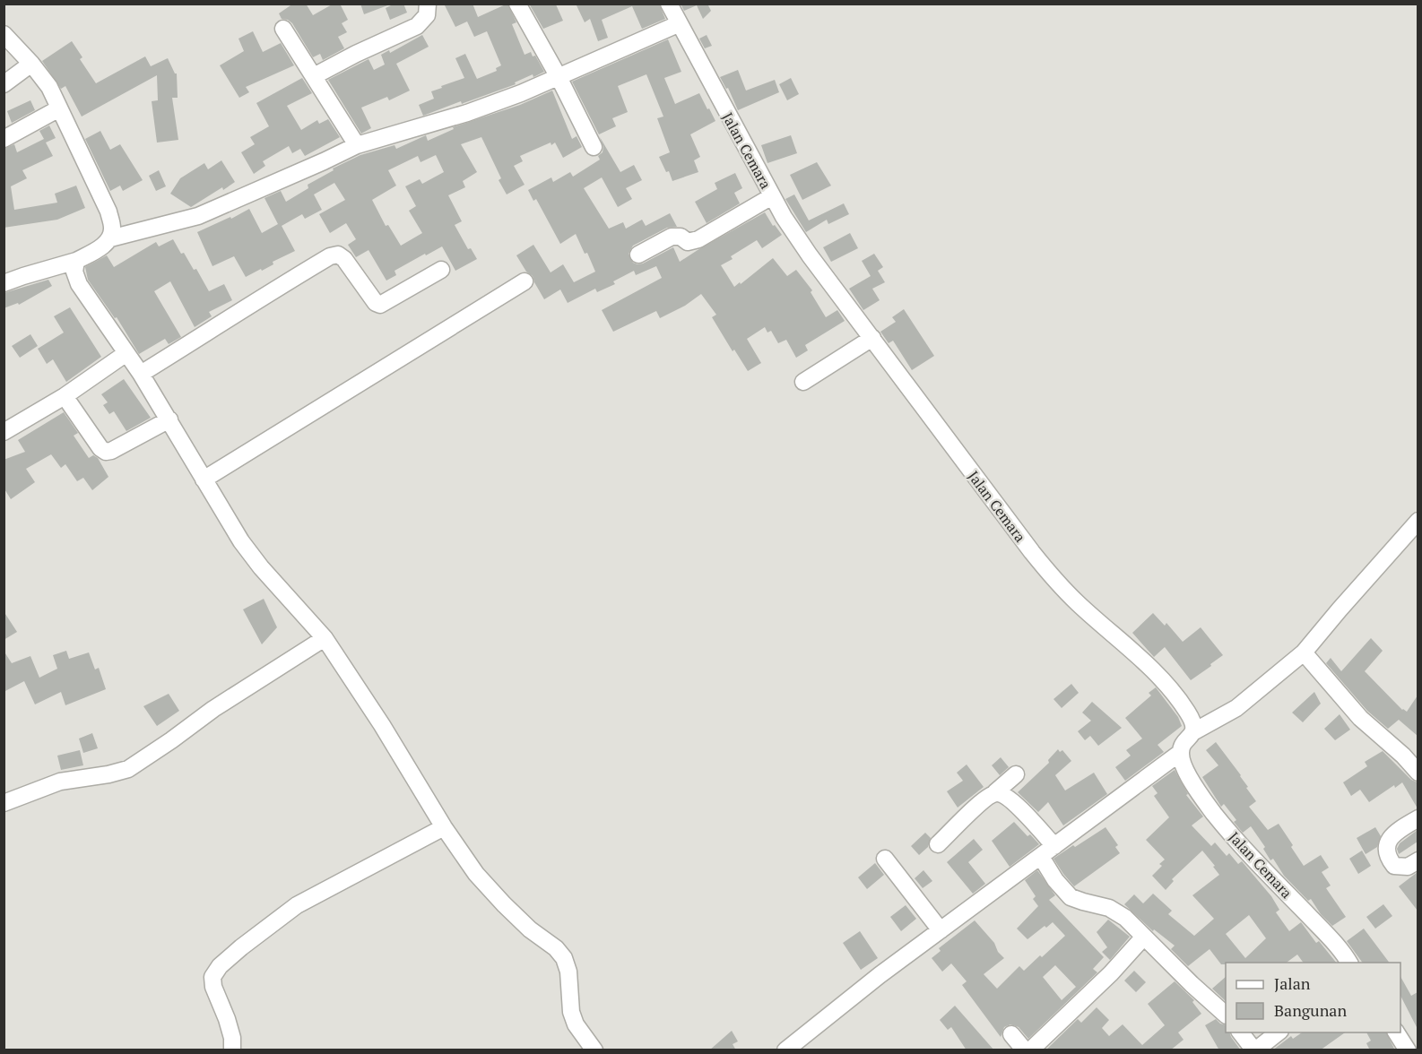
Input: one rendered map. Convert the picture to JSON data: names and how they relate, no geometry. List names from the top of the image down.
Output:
{
  "streets": {
    "street": ["Jalan Cemara"]
  },
  "legend": ["Jalan", "Bangunan"]
}
